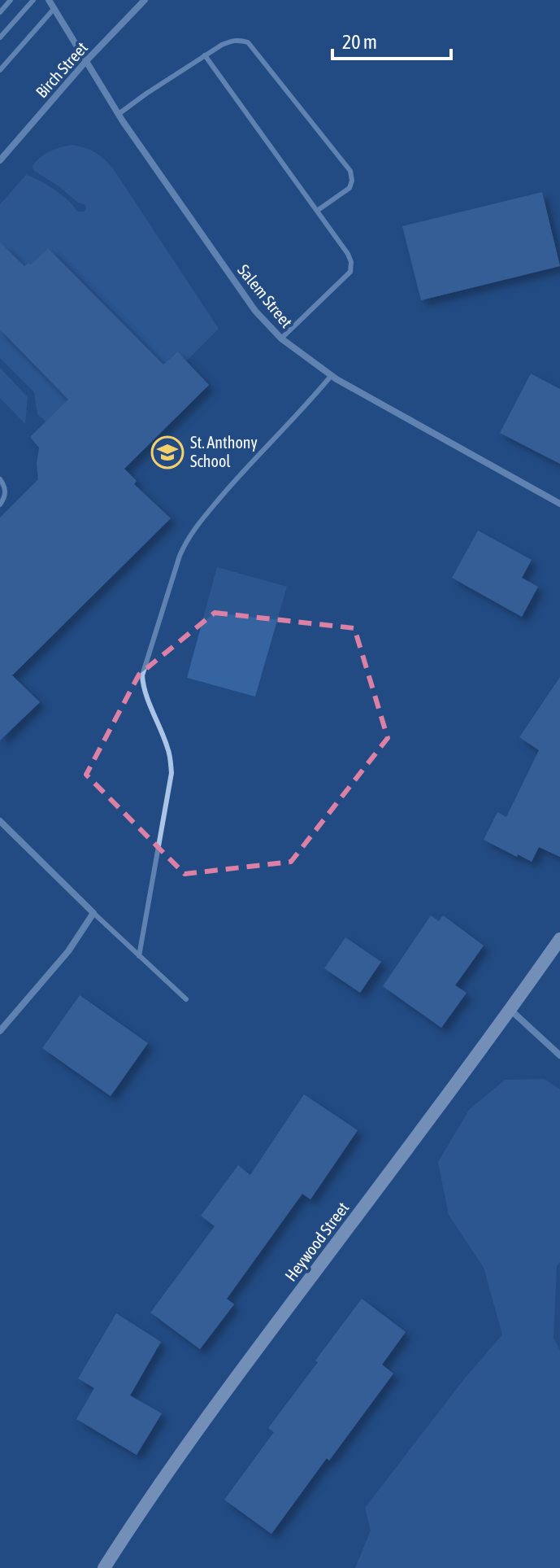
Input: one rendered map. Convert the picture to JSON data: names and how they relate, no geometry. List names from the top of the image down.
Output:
{
  "streets": {
    "street": ["Birch Street", "Salem Street", "Heywood Street"]
  },
  "crossings": [
    ["Birch Street", "Salem Street"]
  ],
  "places": {
    "school or university": ["St. Anthony School"]
  },
  "scale_bar": "20 m"
}
